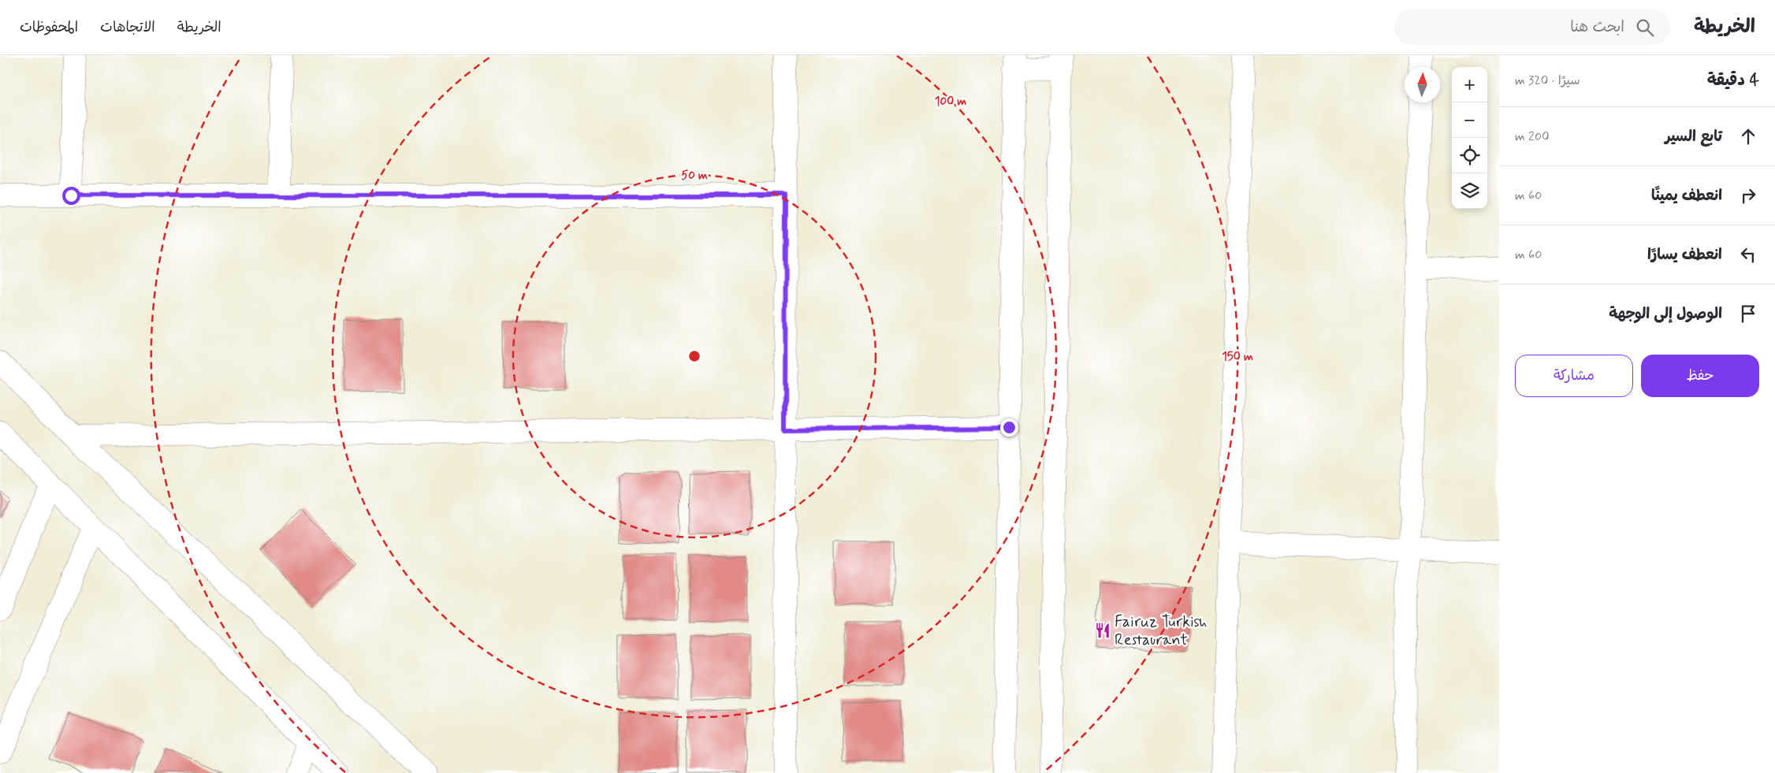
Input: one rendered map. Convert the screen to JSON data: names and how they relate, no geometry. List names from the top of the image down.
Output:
{
  "places": {
    "restaurant": ["Fairuz Turkish Restaurant"]
  },
  "north": "top",
  "page": {
    "header": "الخريطة",
    "search": "ابحث هنا",
    "nav": ["الخريطة", "الاتجاهات", "المحفوظات"],
    "heading": ["4 دقيقة", "سيرًا · 320 m"],
    "map_buttons": ["+", "−"],
    "list": [
      ["تابع السير", "200 m"],
      ["انعطف يمينًا", "60 m"],
      ["انعطف يسارًا", "60 m"],
      "الوصول إلى الوجهة"
    ],
    "buttons": ["حفظ", "مشاركة"]
  },
  "rings": ["100 m", "50 m", "150 m"]
}
